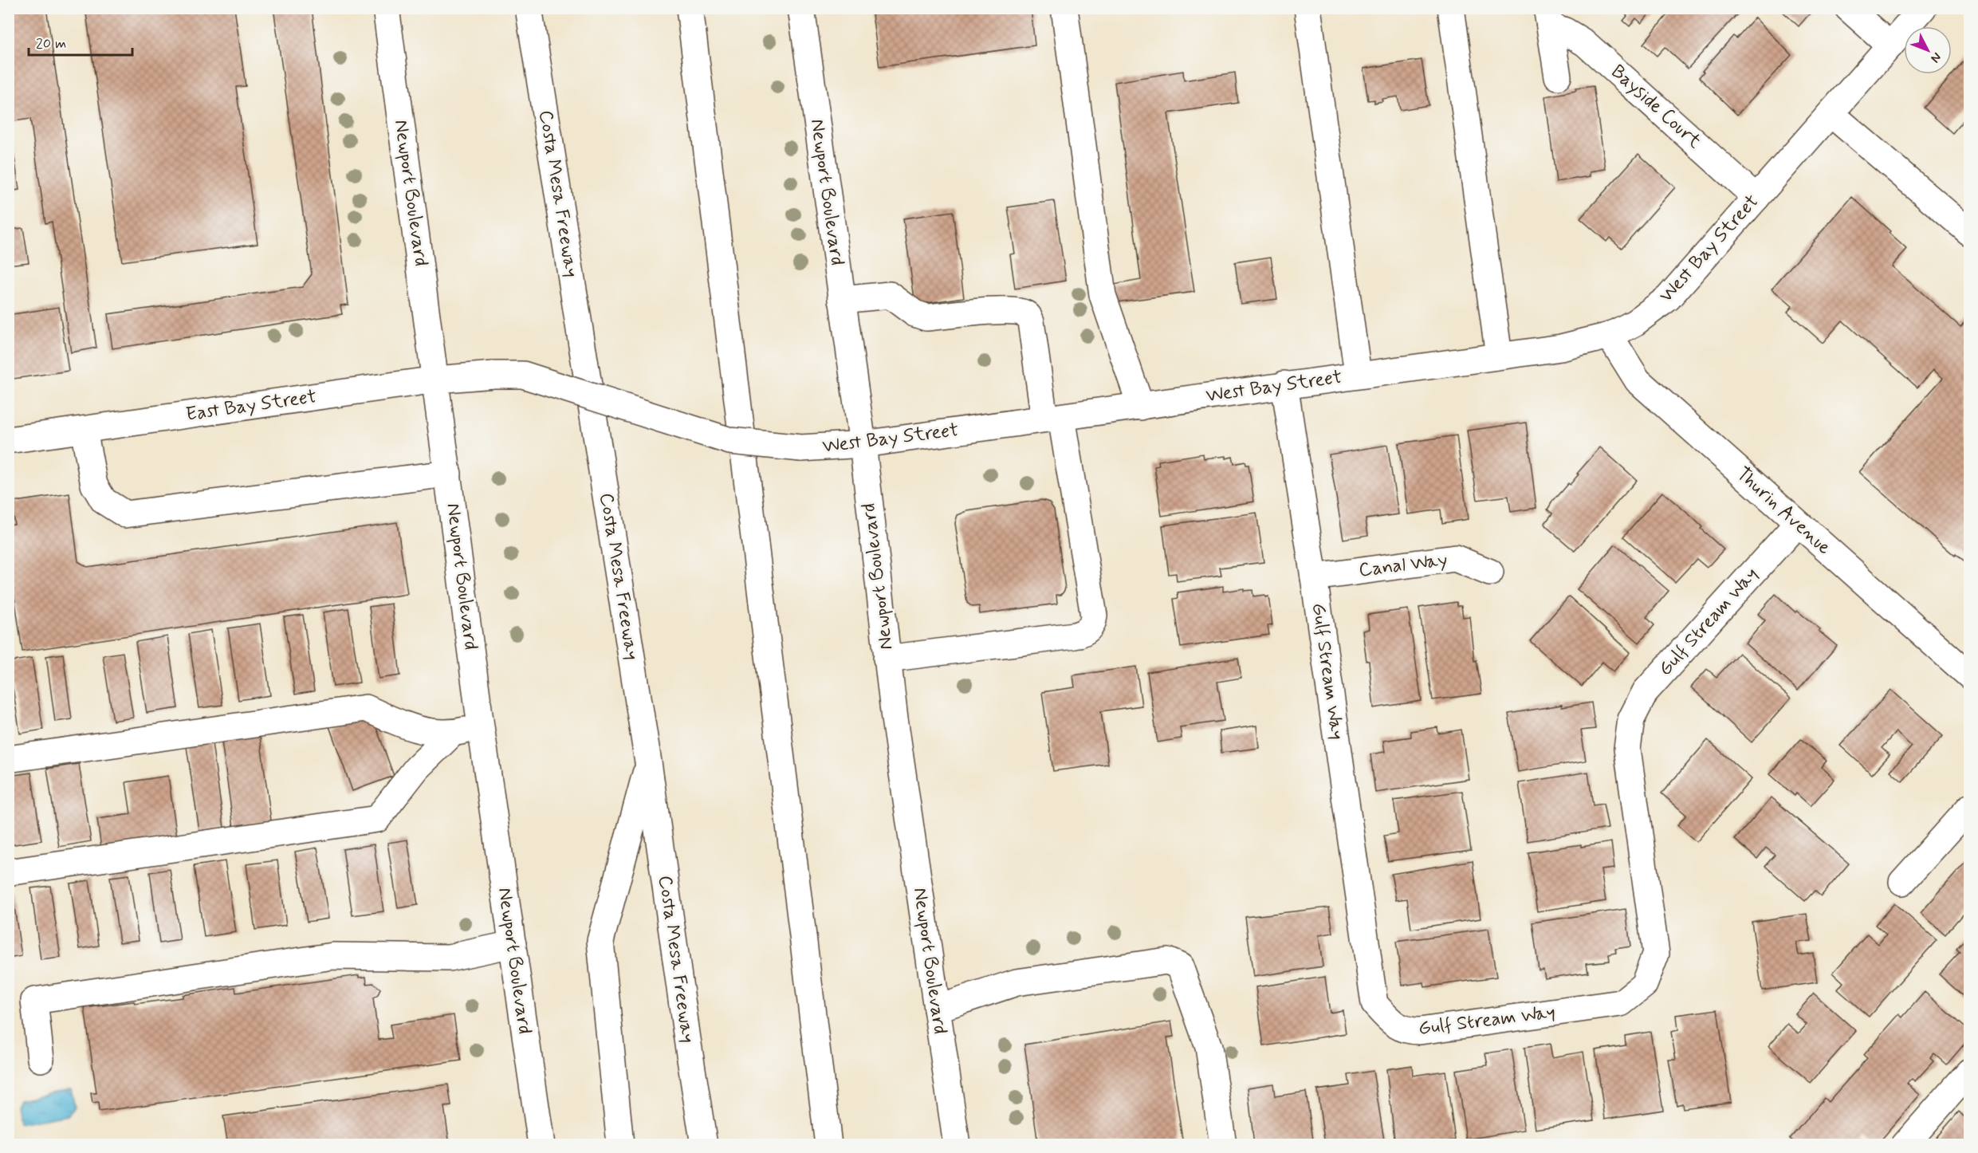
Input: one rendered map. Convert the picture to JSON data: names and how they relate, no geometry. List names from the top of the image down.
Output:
{
  "streets": {
    "main road": [
      "Bayside Court",
      "Newport Boulevard",
      "Costa Mesa Freeway",
      "West Bay Street",
      "East Bay Street",
      "Thurin Avenue",
      "Canal Way",
      "Gulf Stream Way"
    ]
  },
  "crossings": [
    ["Bayside Court", "West Bay Street"],
    ["Newport Boulevard", "West Bay Street"],
    ["Newport Boulevard", "East Bay Street"],
    ["West Bay Street", "East Bay Street"],
    ["West Bay Street", "Thurin Avenue"],
    ["West Bay Street", "Gulf Stream Way"],
    ["Thurin Avenue", "Gulf Stream Way"],
    ["Canal Way", "Gulf Stream Way"]
  ],
  "scale_bar": "20 m",
  "north": "bottom right"
}
